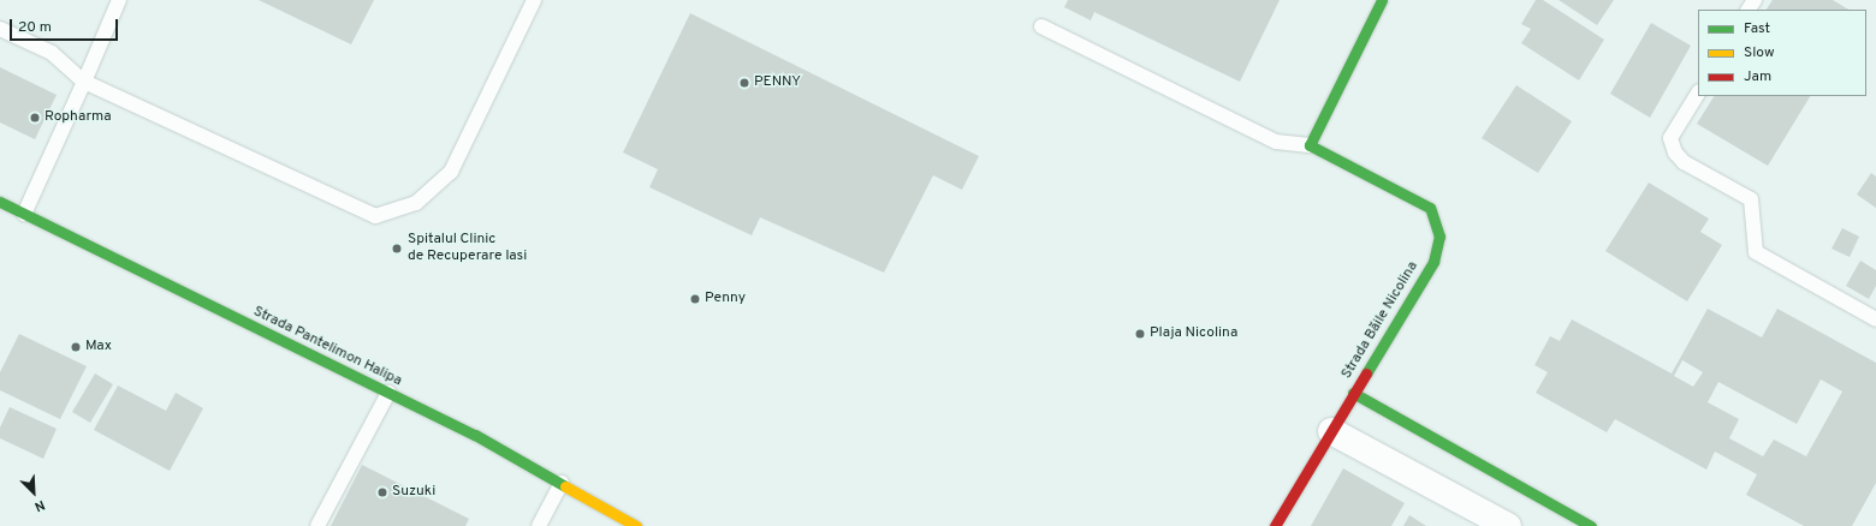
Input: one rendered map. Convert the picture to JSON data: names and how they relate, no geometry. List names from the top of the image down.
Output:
{
  "streets": {
    "street": ["Strada Băile Nicolina", "Strada Pantelimon Halipa"]
  },
  "places": [
    "PENNY",
    "Ropharma",
    "Spitalul Clinic de Recuperare Iasi",
    "Penny",
    "Plaja Nicolina",
    "Max",
    "Suzuki"
  ],
  "legend": ["Fast", "Slow", "Jam"],
  "scale_bar": "20 m",
  "north": "bottom right"
}
